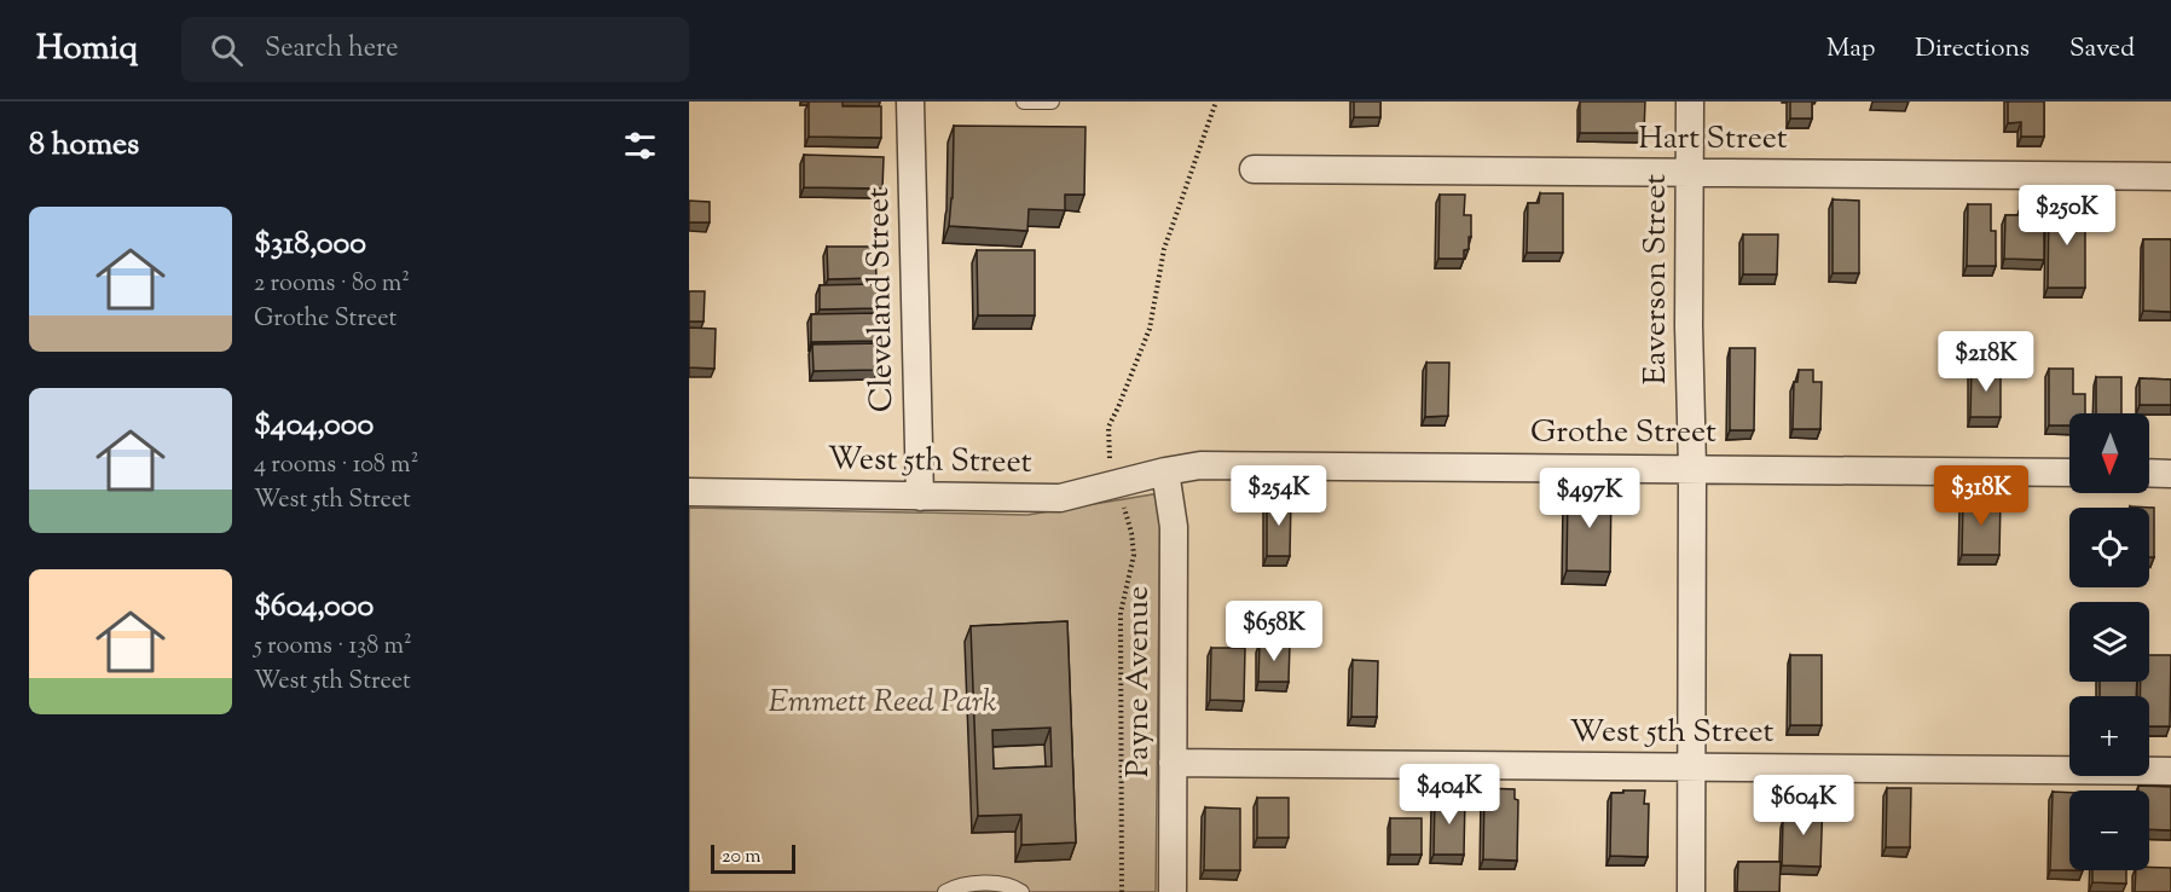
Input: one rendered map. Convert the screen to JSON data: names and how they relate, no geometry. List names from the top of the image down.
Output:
{
  "streets": {
    "street": [
      "Hart Street",
      "Eaverson Street",
      "Cleveland Street",
      "Grothe Street",
      "West 5th Street",
      "Payne Avenue"
    ]
  },
  "crossings": [
    ["Hart Street", "Eaverson Street"],
    ["Eaverson Street", "Grothe Street"],
    ["Eaverson Street", "West 5th Street"],
    ["Cleveland Street", "West 5th Street"],
    ["Grothe Street", "West 5th Street"],
    ["Grothe Street", "Payne Avenue"],
    ["West 5th Street", "Payne Avenue"]
  ],
  "parks": ["Emmett Reed Park"],
  "scale_bar": "20 m",
  "north": "bottom",
  "page": {
    "header": "Homiq",
    "search": "Search here",
    "nav": ["Map", "Directions", "Saved"],
    "heading": "8 homes",
    "price": [
      "$250K",
      "$218K",
      "$254K",
      "$318K",
      "$497K",
      "$658K",
      "$404K",
      "$604K"
    ],
    "list": [
      {
        "name": "$318,000",
        "note": "2 rooms · 80 m² · Grothe Street"
      },
      {
        "name": "$404,000",
        "note": "4 rooms · 108 m² · West 5th Street"
      },
      {
        "name": "$604,000",
        "note": "5 rooms · 138 m² · West 5th Street"
      }
    ],
    "map_buttons": ["+", "−"],
    "scale": "20 m"
  }
}
